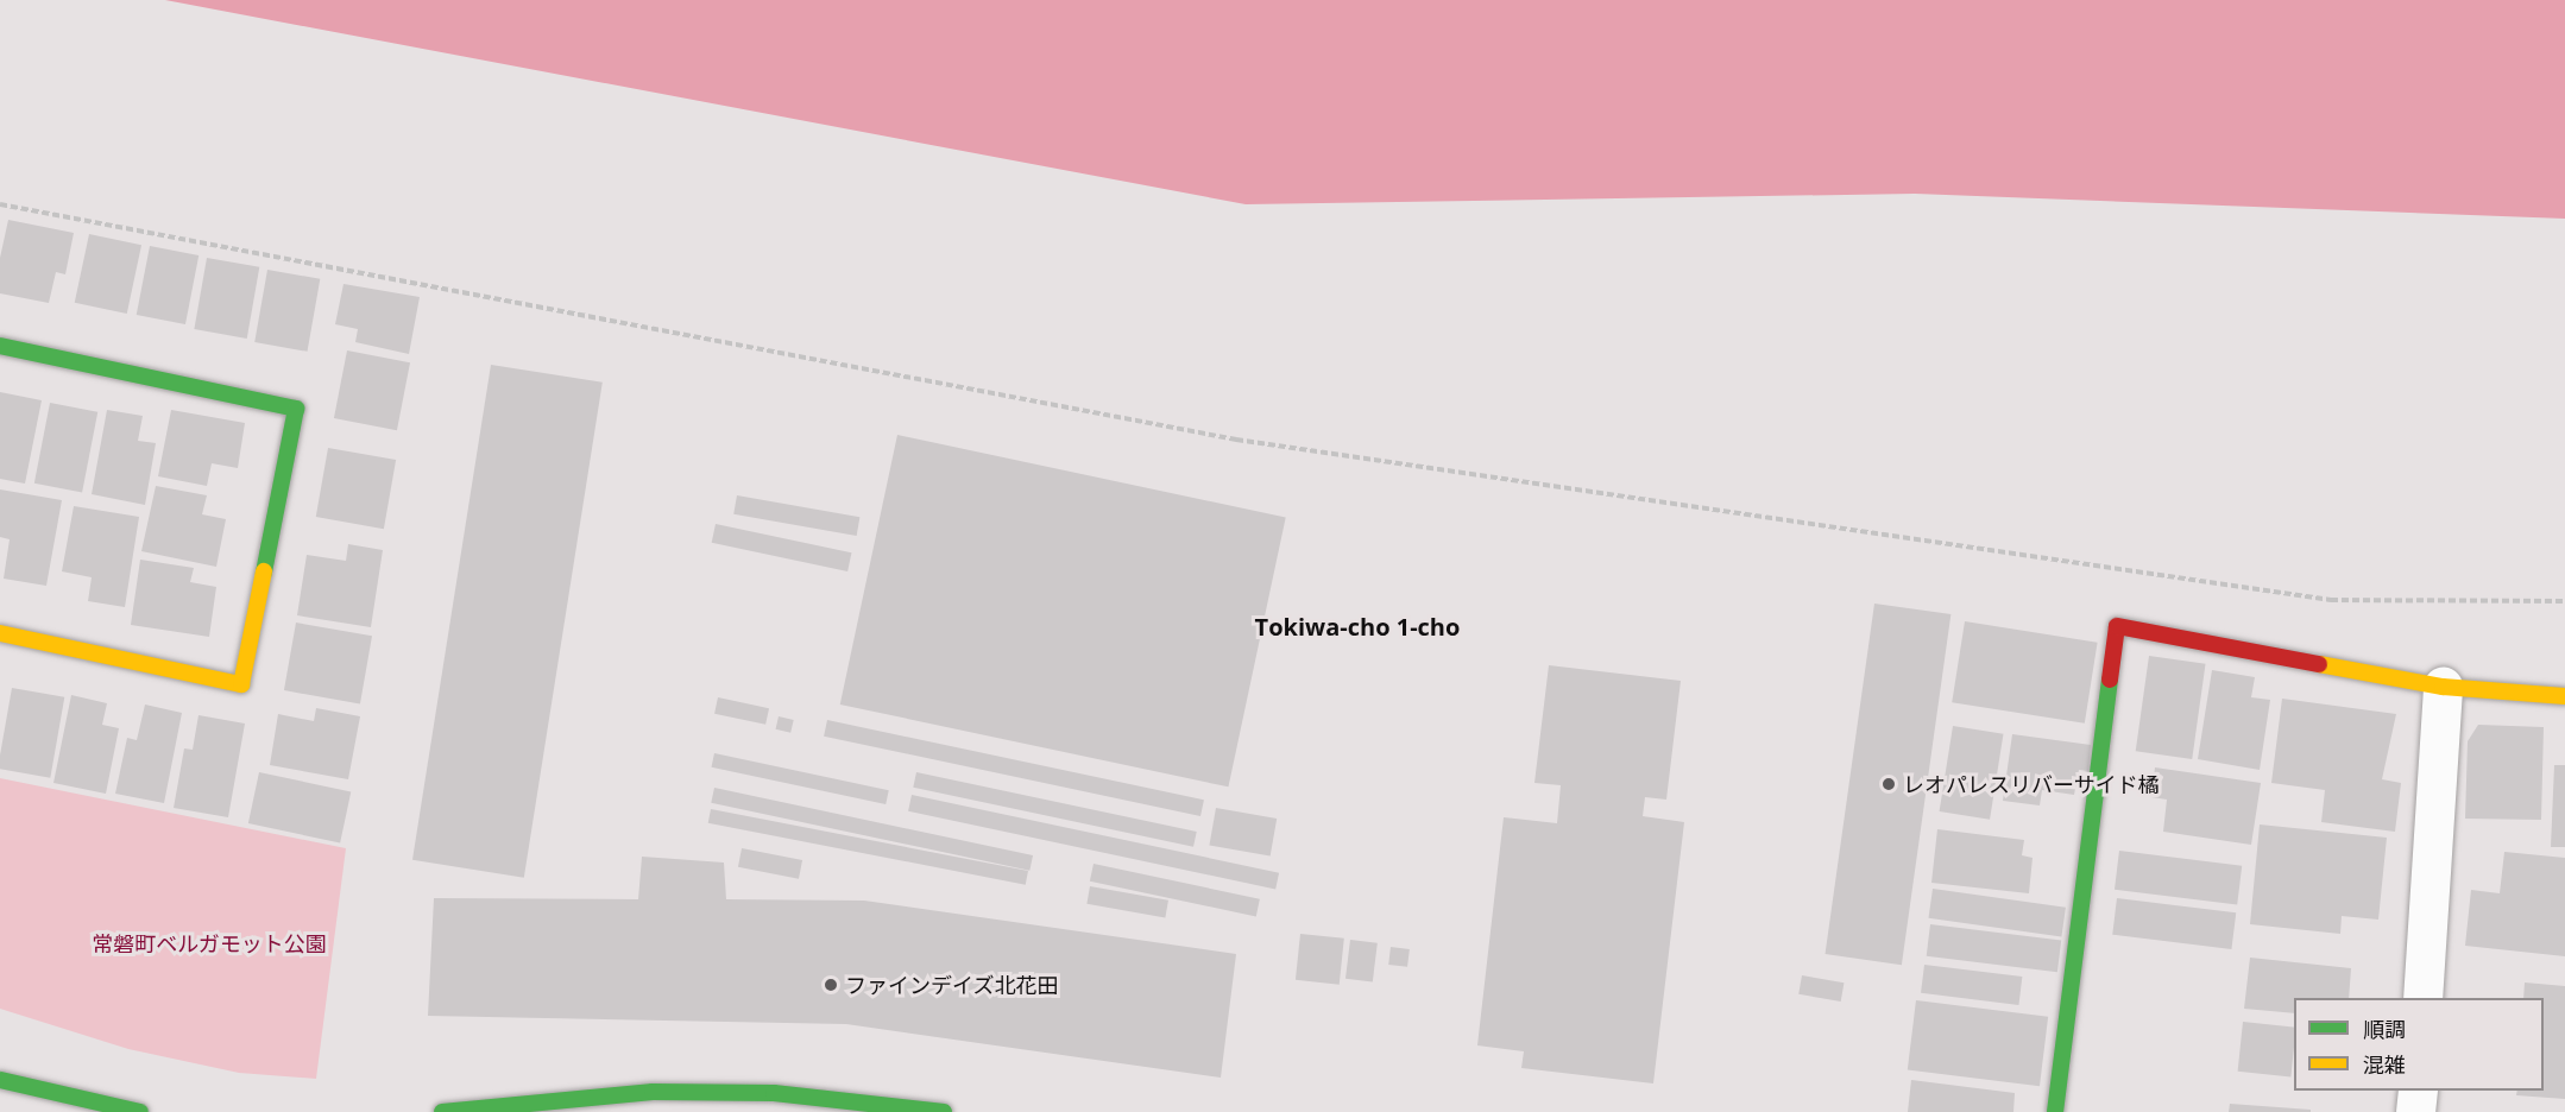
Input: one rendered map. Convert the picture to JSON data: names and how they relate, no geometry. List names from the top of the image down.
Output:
{
  "districts": ["Tokiwa-cho 1-cho"],
  "parks": ["常磐町ベルガモット公園"],
  "places": ["レオパレスリバーサイド橘", "ファインデイズ北花田"],
  "legend": ["順調", "混雑"]
}
